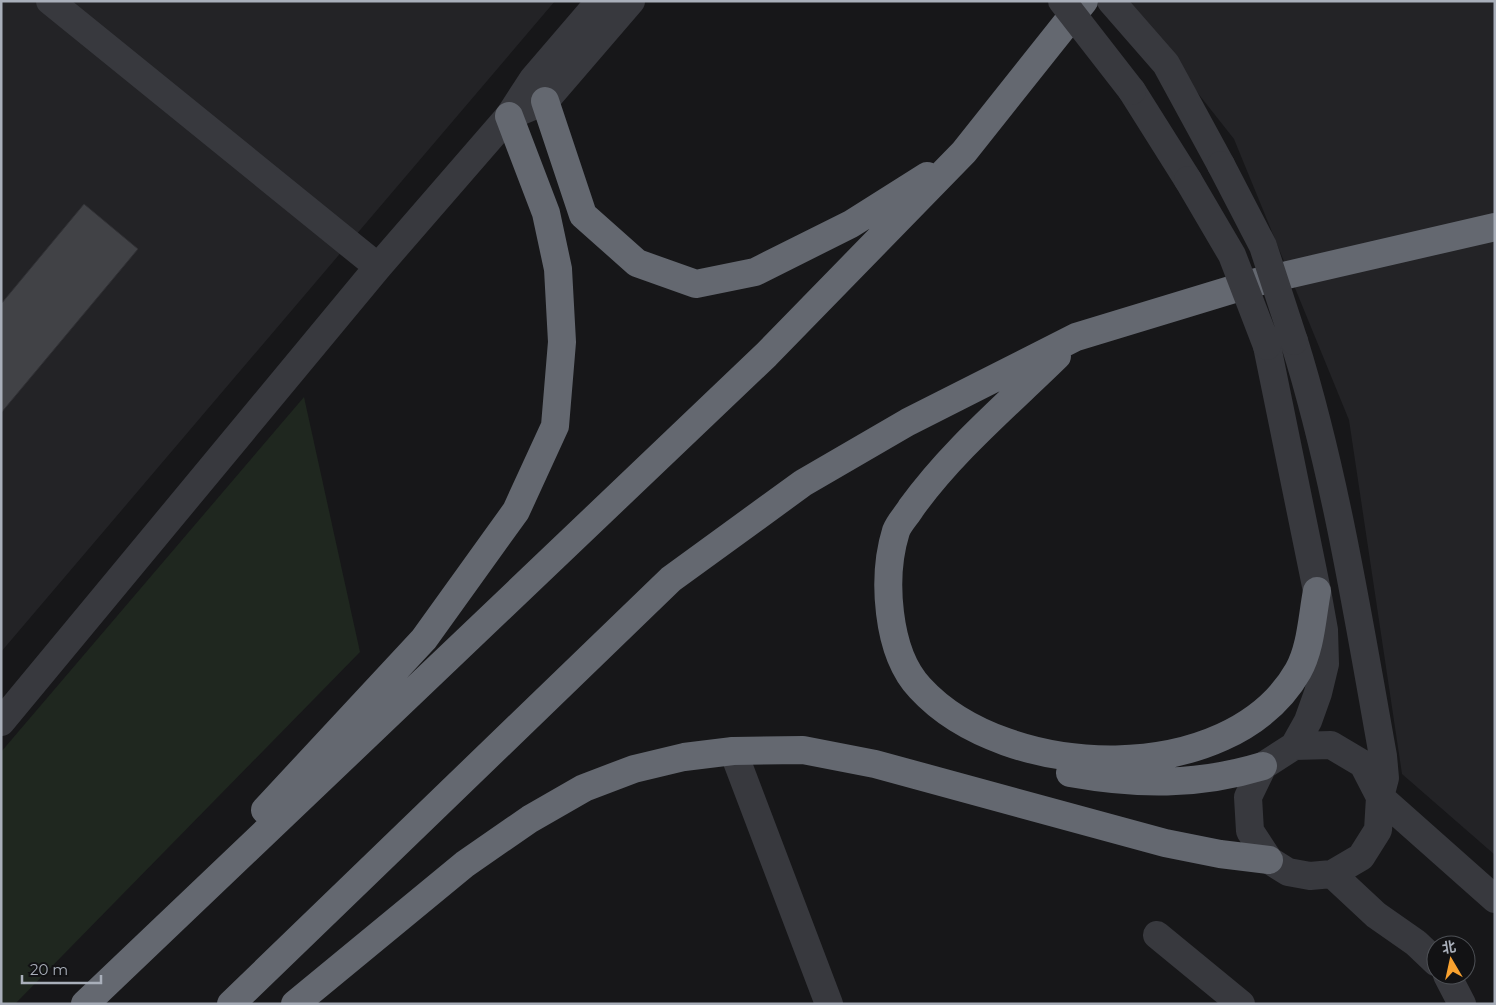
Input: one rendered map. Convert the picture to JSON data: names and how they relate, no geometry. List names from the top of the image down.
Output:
{
  "scale_bar": "20 m",
  "north": "top"
}
